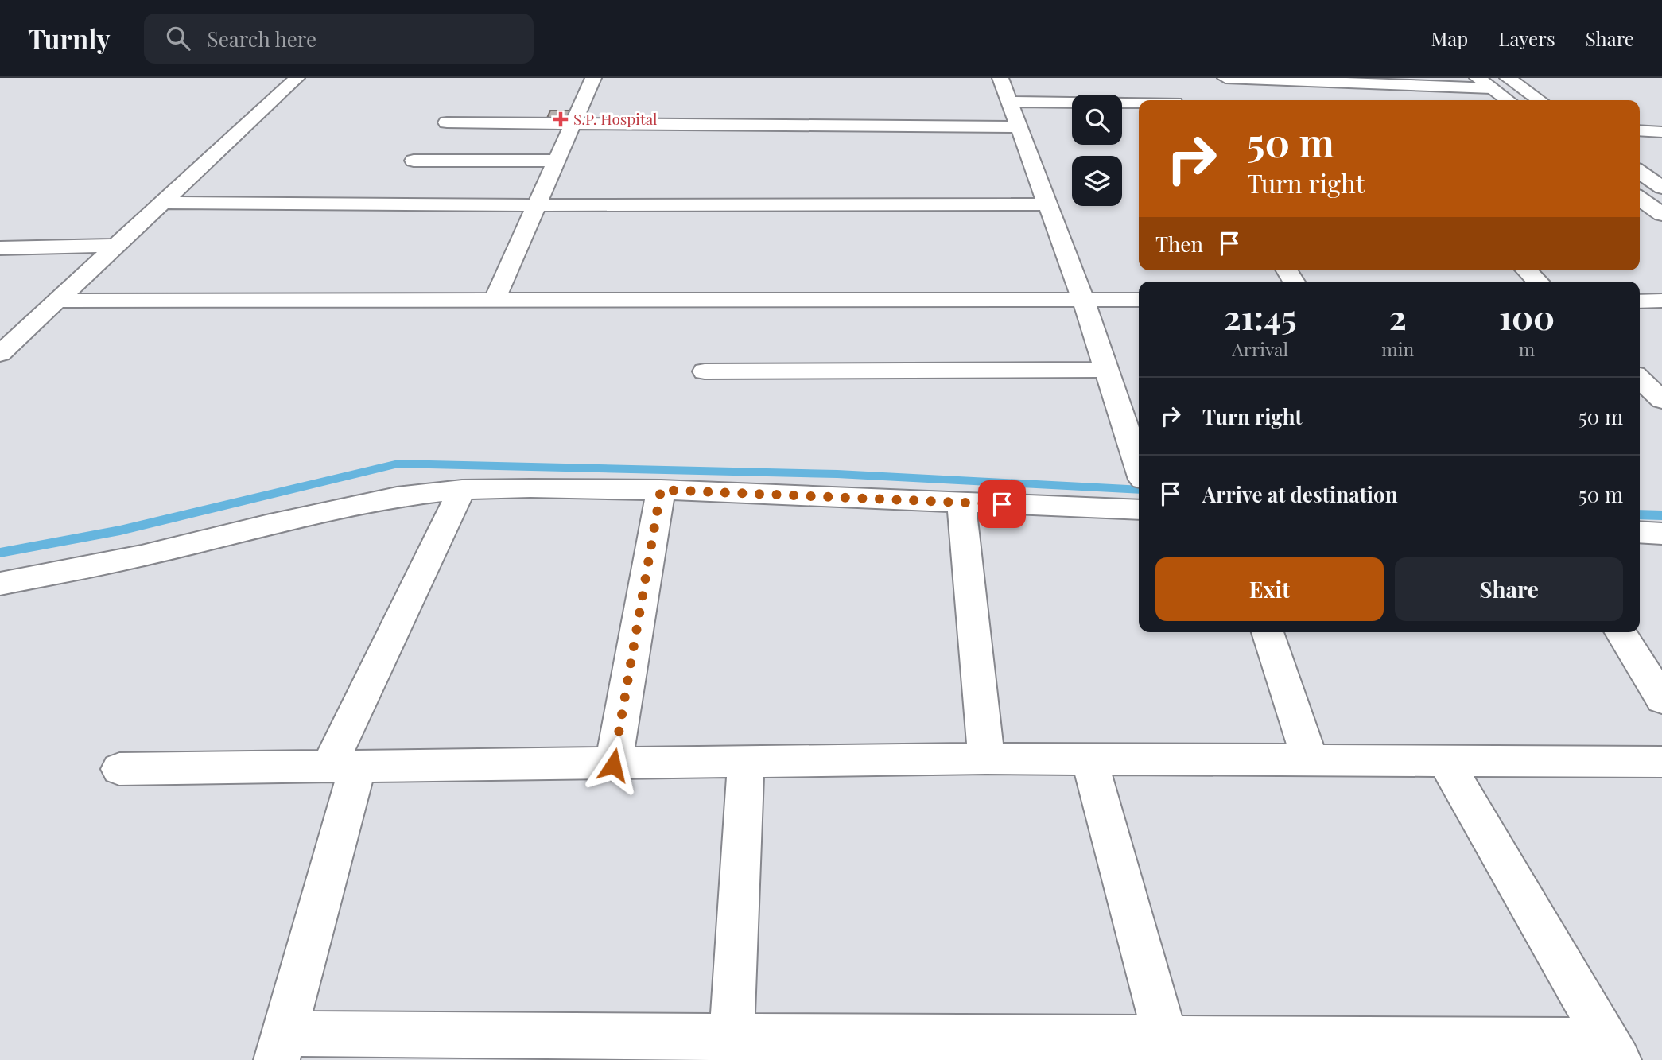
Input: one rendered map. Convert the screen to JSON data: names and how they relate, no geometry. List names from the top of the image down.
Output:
{
  "places": {
    "health": ["S.P. Hospital"]
  },
  "page": {
    "header": "Turnly",
    "search": "Search here",
    "nav": ["Map", "Layers", "Share"],
    "turn": ["50 m", "Turn right"],
    "then": "Then",
    "eta": [
      "21:45",
      "Arrival",
      "2",
      "min",
      "100",
      "m"
    ],
    "list": [
      {
        "name": "Turn right",
        "value": "50 m"
      },
      {
        "name": "Arrive at destination",
        "value": "50 m"
      }
    ],
    "buttons": ["Exit", "Share"]
  }
}
